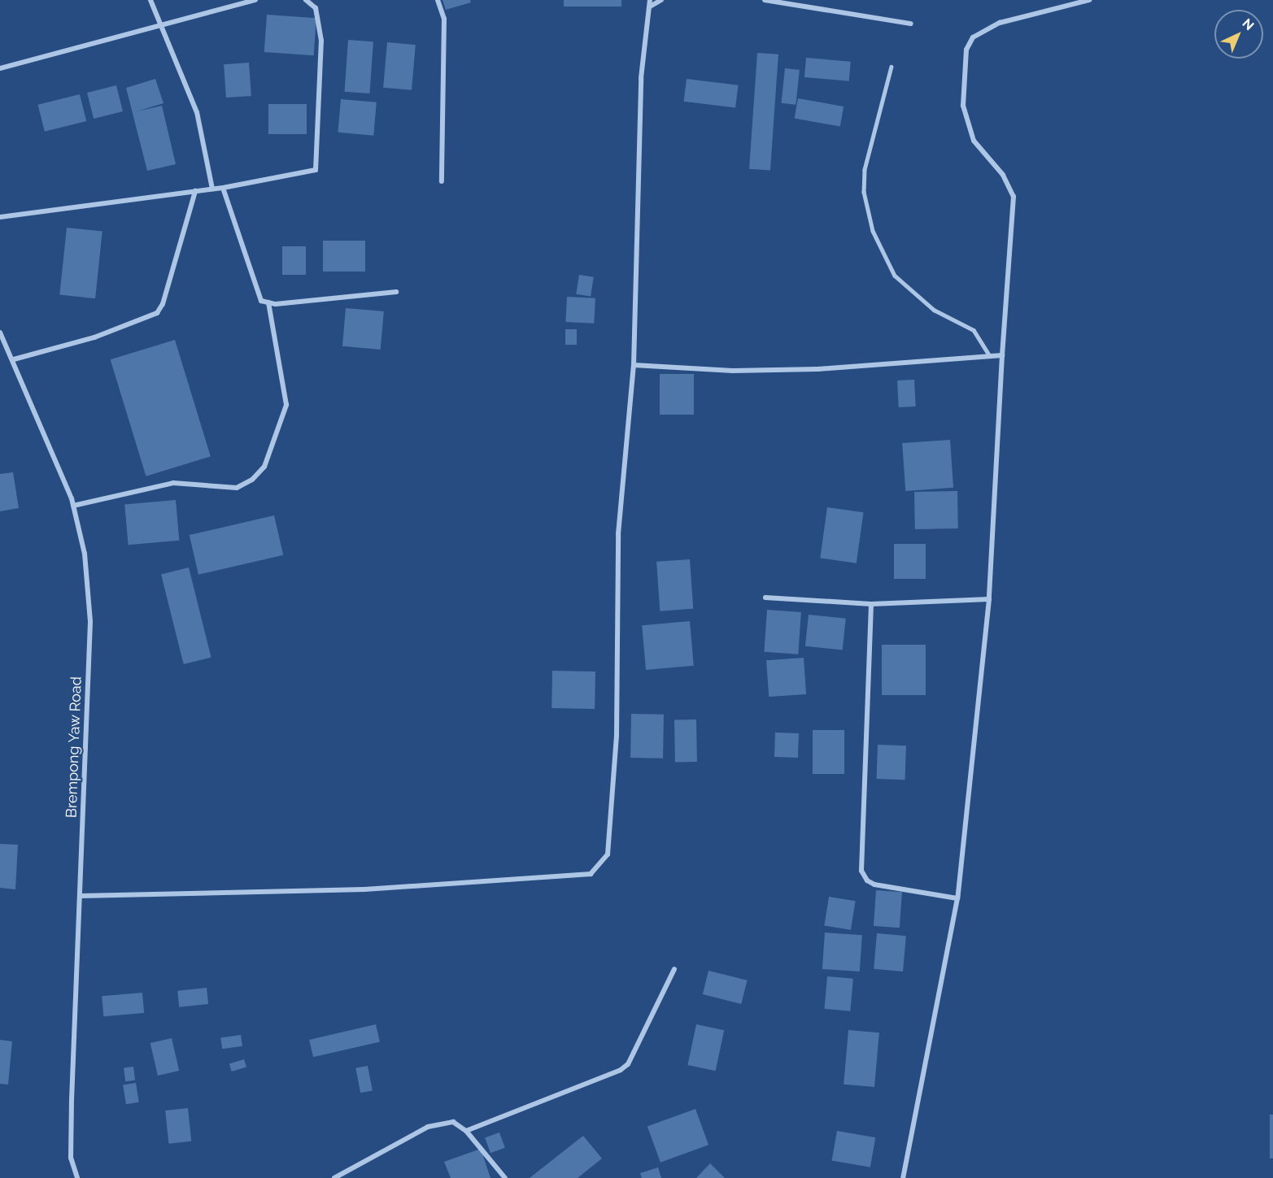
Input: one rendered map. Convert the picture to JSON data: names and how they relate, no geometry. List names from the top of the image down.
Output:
{
  "streets": {
    "street": ["Brempong Yaw Road"]
  },
  "north": "top right"
}
